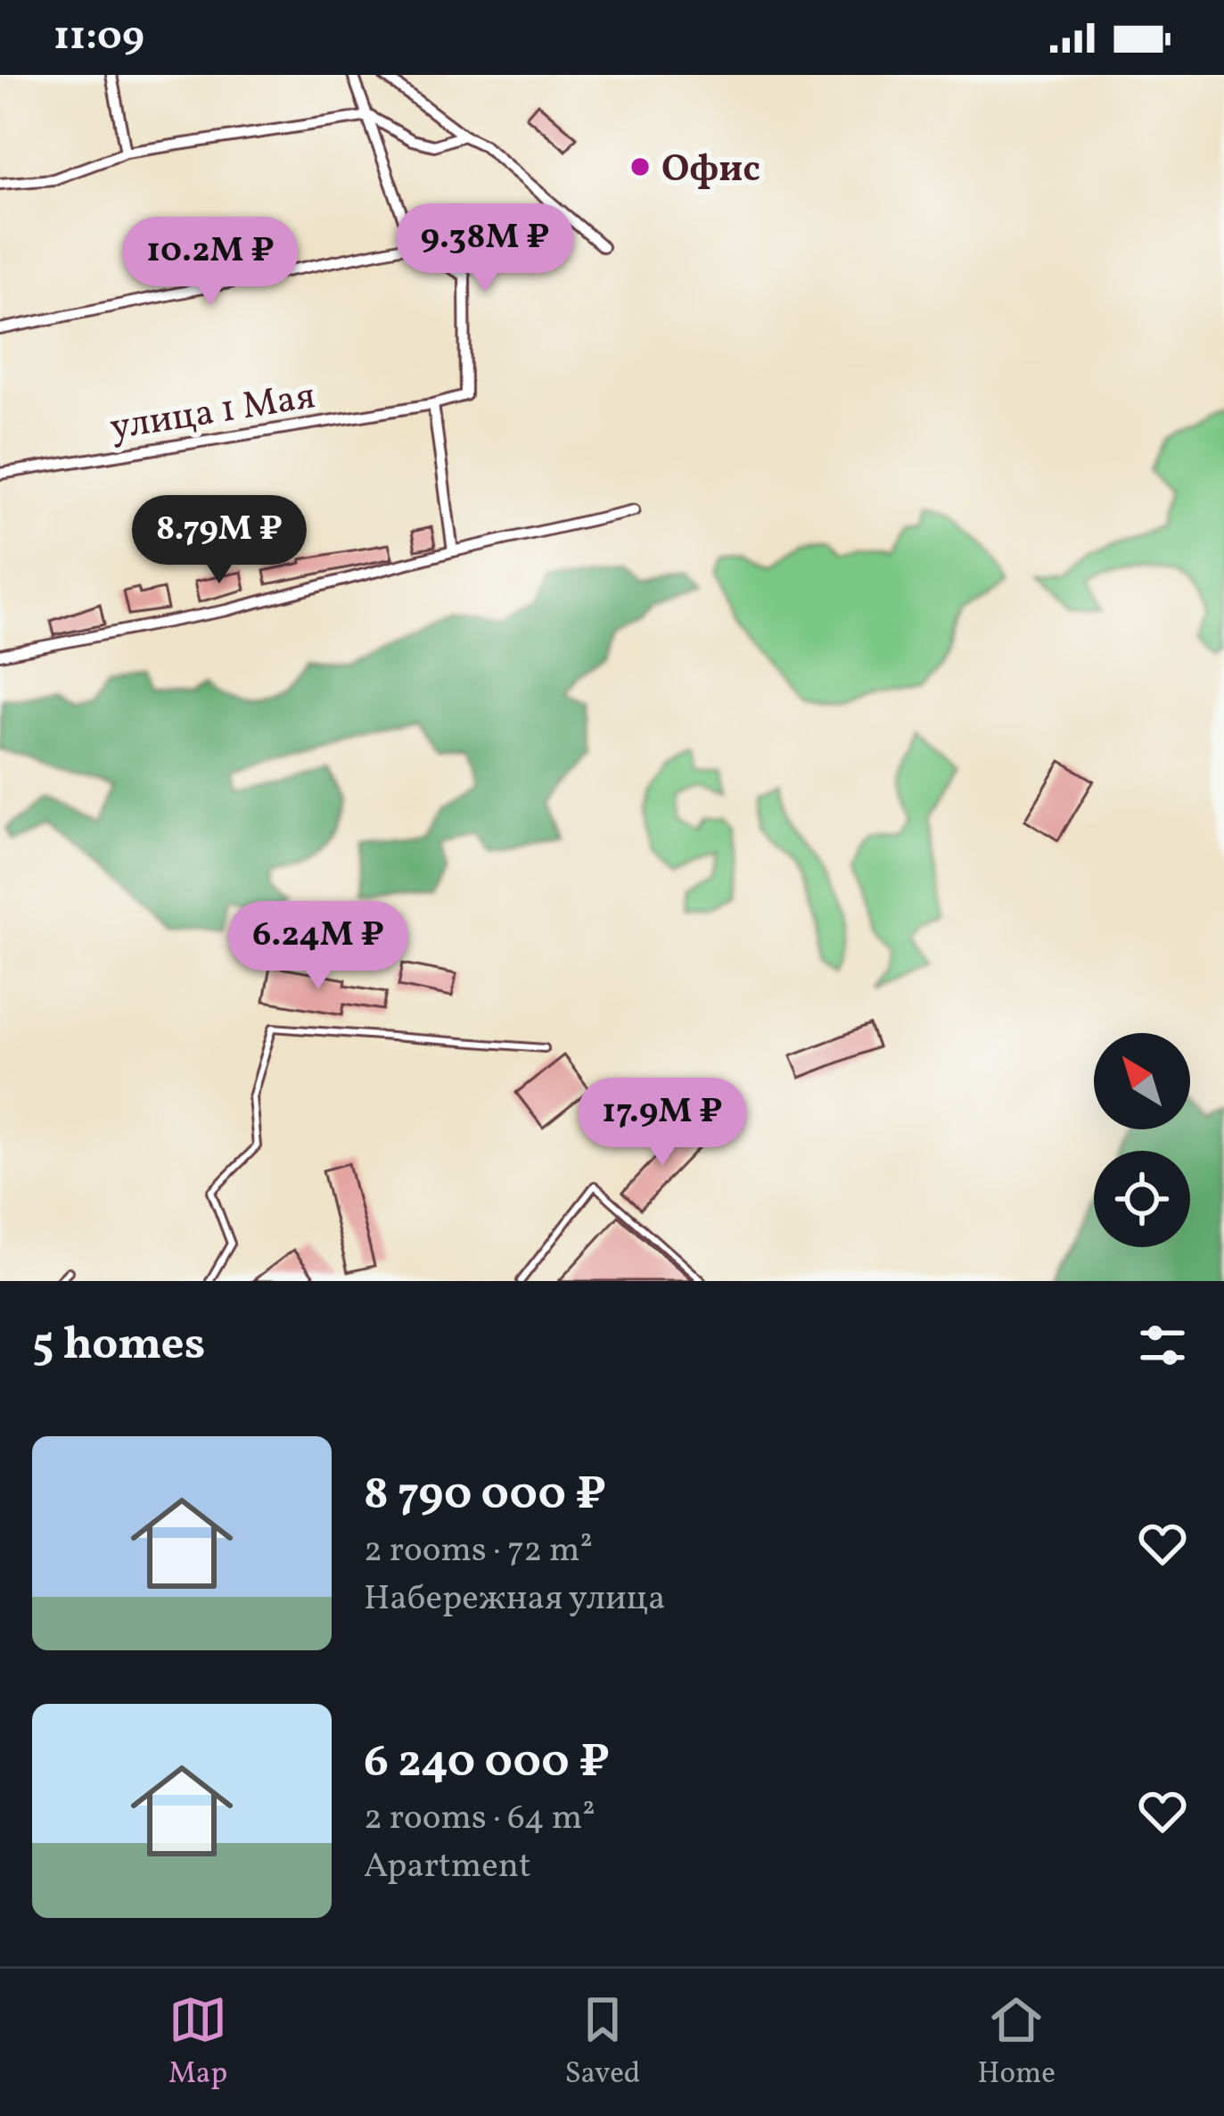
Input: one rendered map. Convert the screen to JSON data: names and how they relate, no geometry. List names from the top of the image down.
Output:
{
  "streets": {
    "street": ["улица 1 Мая"]
  },
  "places": ["Офис"],
  "north": "top left",
  "page": {
    "status": "11:09",
    "price": [
      "9.38M ₽",
      "10.2M ₽",
      "8.79M ₽",
      "6.24M ₽",
      "17.9M ₽"
    ],
    "heading": "5 homes",
    "list": [
      {
        "name": "8 790 000 ₽",
        "note": "2 rooms · 72 m² · Набережная улица"
      },
      {
        "name": "6 240 000 ₽",
        "note": "2 rooms · 64 m² · Apartment"
      }
    ],
    "tabs": ["Map", "Saved", "Home"]
  }
}
